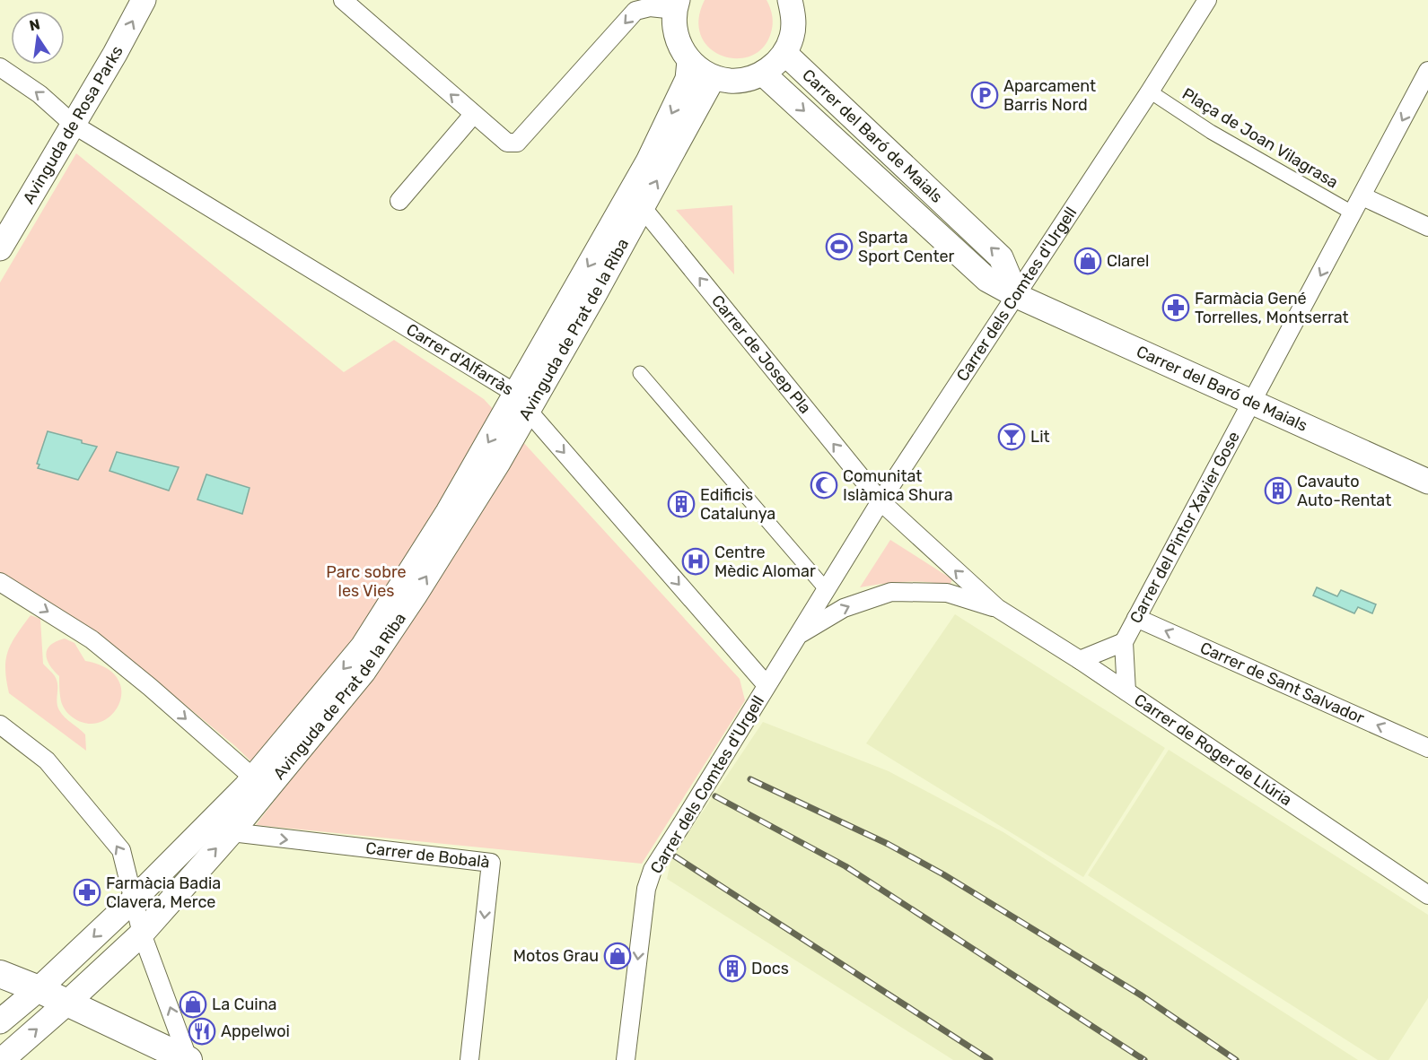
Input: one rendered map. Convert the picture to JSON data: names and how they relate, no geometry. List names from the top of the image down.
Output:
{
  "streets": {
    "main road": ["Avinguda de Rosa Parks", "Carrer del Baró de Maials", "Avinguda de Prat de la Riba"],
    "street": [
      "Plaça de Joan Vilagrasa",
      "Carrer dels Comtes d'Urgell",
      "Carrer de Josep Pla",
      "Carrer d'Alfarràs",
      "Carrer del Pintor Xavier Gose",
      "Carrer de Sant Salvador",
      "Carrer de Roger de Llúria",
      "Carrer de Bobalà"
    ]
  },
  "crossings": [
    ["Avinguda de Rosa Parks", "Carrer d'Alfarràs"],
    ["Carrer del Baró de Maials", "Carrer dels Comtes d'Urgell"],
    ["Carrer del Baró de Maials", "Carrer del Pintor Xavier Gose"],
    ["Plaça de Joan Vilagrasa", "Carrer dels Comtes d'Urgell"],
    ["Plaça de Joan Vilagrasa", "Carrer del Pintor Xavier Gose"],
    ["Carrer dels Comtes d'Urgell", "Carrer de Josep Pla"],
    ["Carrer dels Comtes d'Urgell", "Carrer d'Alfarràs"],
    ["Carrer dels Comtes d'Urgell", "Carrer de Roger de Llúria"],
    ["Avinguda de Prat de la Riba", "Carrer de Josep Pla"],
    ["Avinguda de Prat de la Riba", "Carrer d'Alfarràs"],
    ["Avinguda de Prat de la Riba", "Carrer de Bobalà"],
    ["Carrer de Josep Pla", "Carrer de Roger de Llúria"],
    ["Carrer del Pintor Xavier Gose", "Carrer de Sant Salvador"],
    ["Carrer del Pintor Xavier Gose", "Carrer de Roger de Llúria"]
  ],
  "one_way": ["Avinguda de Rosa Parks", "Carrer del Pintor Xavier Gose", "Carrer de Sant Salvador"],
  "parks": ["Parc sobre les Vies"],
  "places": {
    "parking": ["Aparcament Barris Nord"],
    "sports": ["Sparta Sport Center"],
    "shop": ["Clarel", "Motos Grau", "La Cuina"],
    "pharmacy": ["Farmàcia Gené Torrelles, Montserrat", "Farmàcia Badia Clavera, Merce"],
    "bar": ["Lit"],
    "mosque": ["Comunitat Islàmica Shura"],
    "building": ["Cavauto Auto-Rentat", "Edificis Catalunya", "Docs"],
    "hospital": ["Centre Mèdic Alomar"],
    "restaurant": ["Appelwoi"]
  },
  "north": "top"
}
